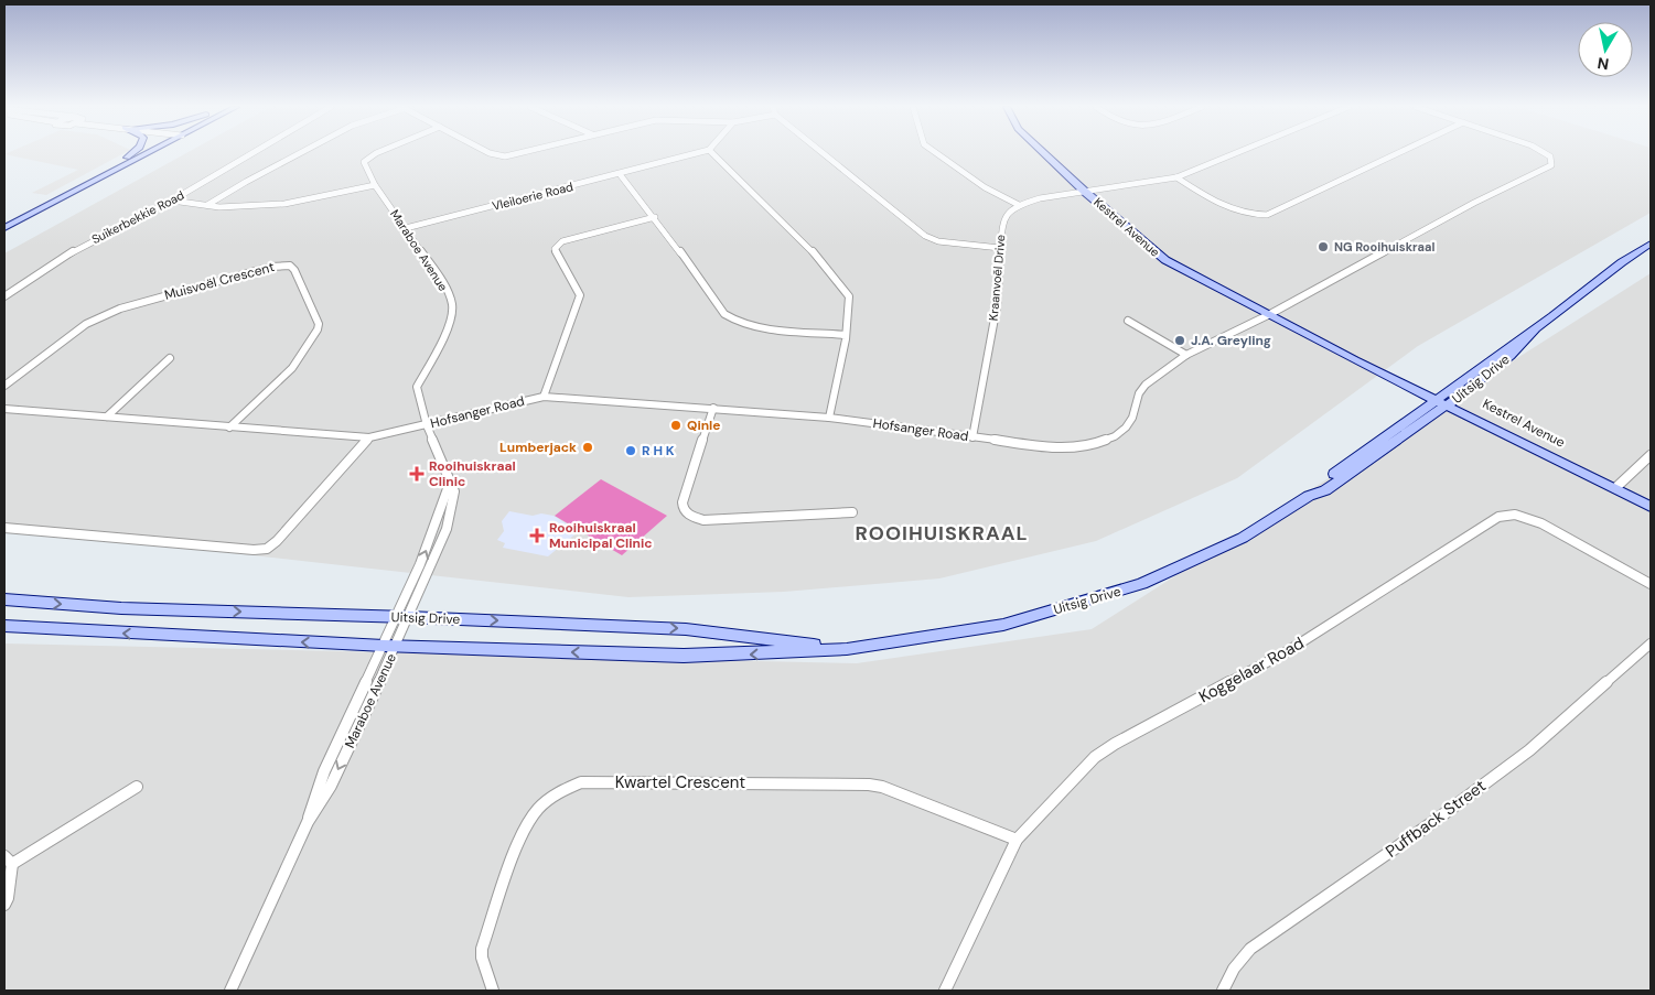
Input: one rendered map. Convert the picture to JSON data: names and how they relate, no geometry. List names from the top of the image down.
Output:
{
  "streets": {
    "main road": ["Kestrel Avenue", "Uitsig Drive"],
    "street": [
      "Vleiloerie Road",
      "Suikerbekkie Road",
      "Maraboe Avenue",
      "Kraanvoël Drive",
      "Muisvoël Crescent",
      "Hofsanger Road",
      "Koggelaar Road",
      "Kwartel Crescent",
      "Puffback Street"
    ]
  },
  "crossings": [
    ["Vleiloerie Road", "Maraboe Avenue"],
    ["Kestrel Avenue", "Uitsig Drive"],
    ["Kestrel Avenue", "Hofsanger Road"],
    ["Maraboe Avenue", "Uitsig Drive"],
    ["Maraboe Avenue", "Hofsanger Road"],
    ["Kraanvoël Drive", "Hofsanger Road"],
    ["Muisvoël Crescent", "Hofsanger Road"],
    ["Koggelaar Road", "Kwartel Crescent"]
  ],
  "districts": ["ROOIHUISKRAAL"],
  "places": {
    "other": [
      "NG Rooihuiskraal",
      "J.A. Greyling",
      "Qinle",
      "Lumberjack",
      "R H K"
    ],
    "health": ["Rooihuiskraal Clinic", "Rooihuiskraal Municipal Clinic"]
  },
  "north": "bottom"
}
